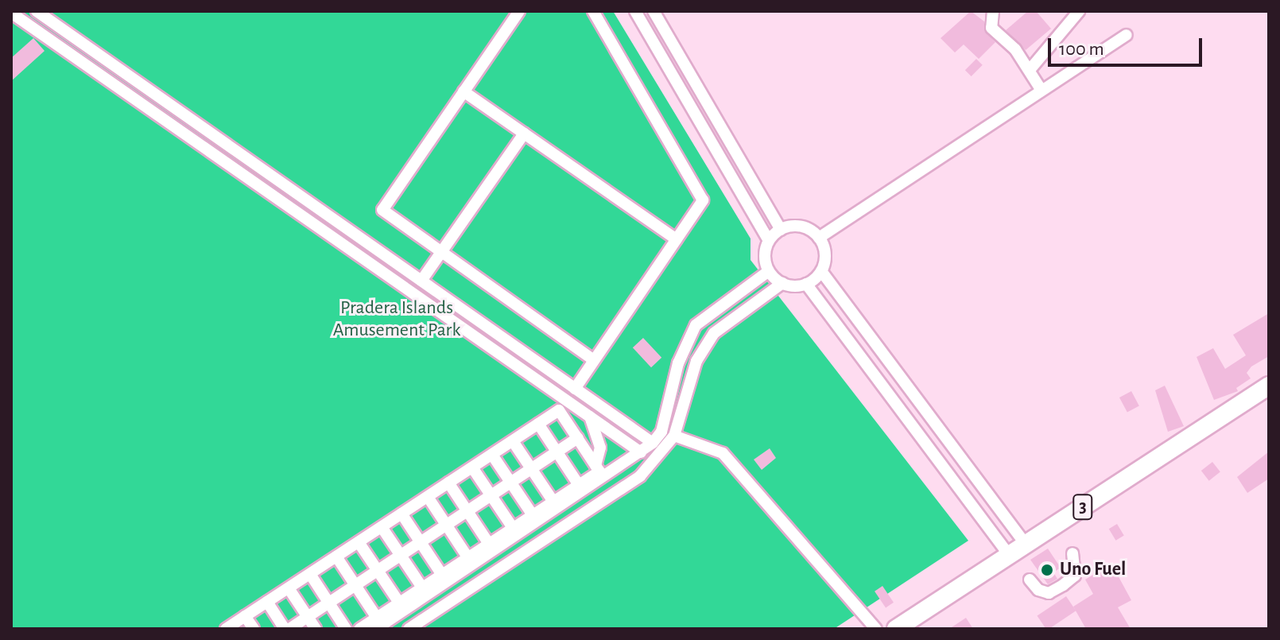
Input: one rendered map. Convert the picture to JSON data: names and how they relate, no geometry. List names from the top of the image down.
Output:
{
  "streets": {
    "highway": ["3"]
  },
  "parks": ["Pradera Islands Amusement Park"],
  "places": ["Uno Fuel"],
  "scale_bar": "100 m"
}
